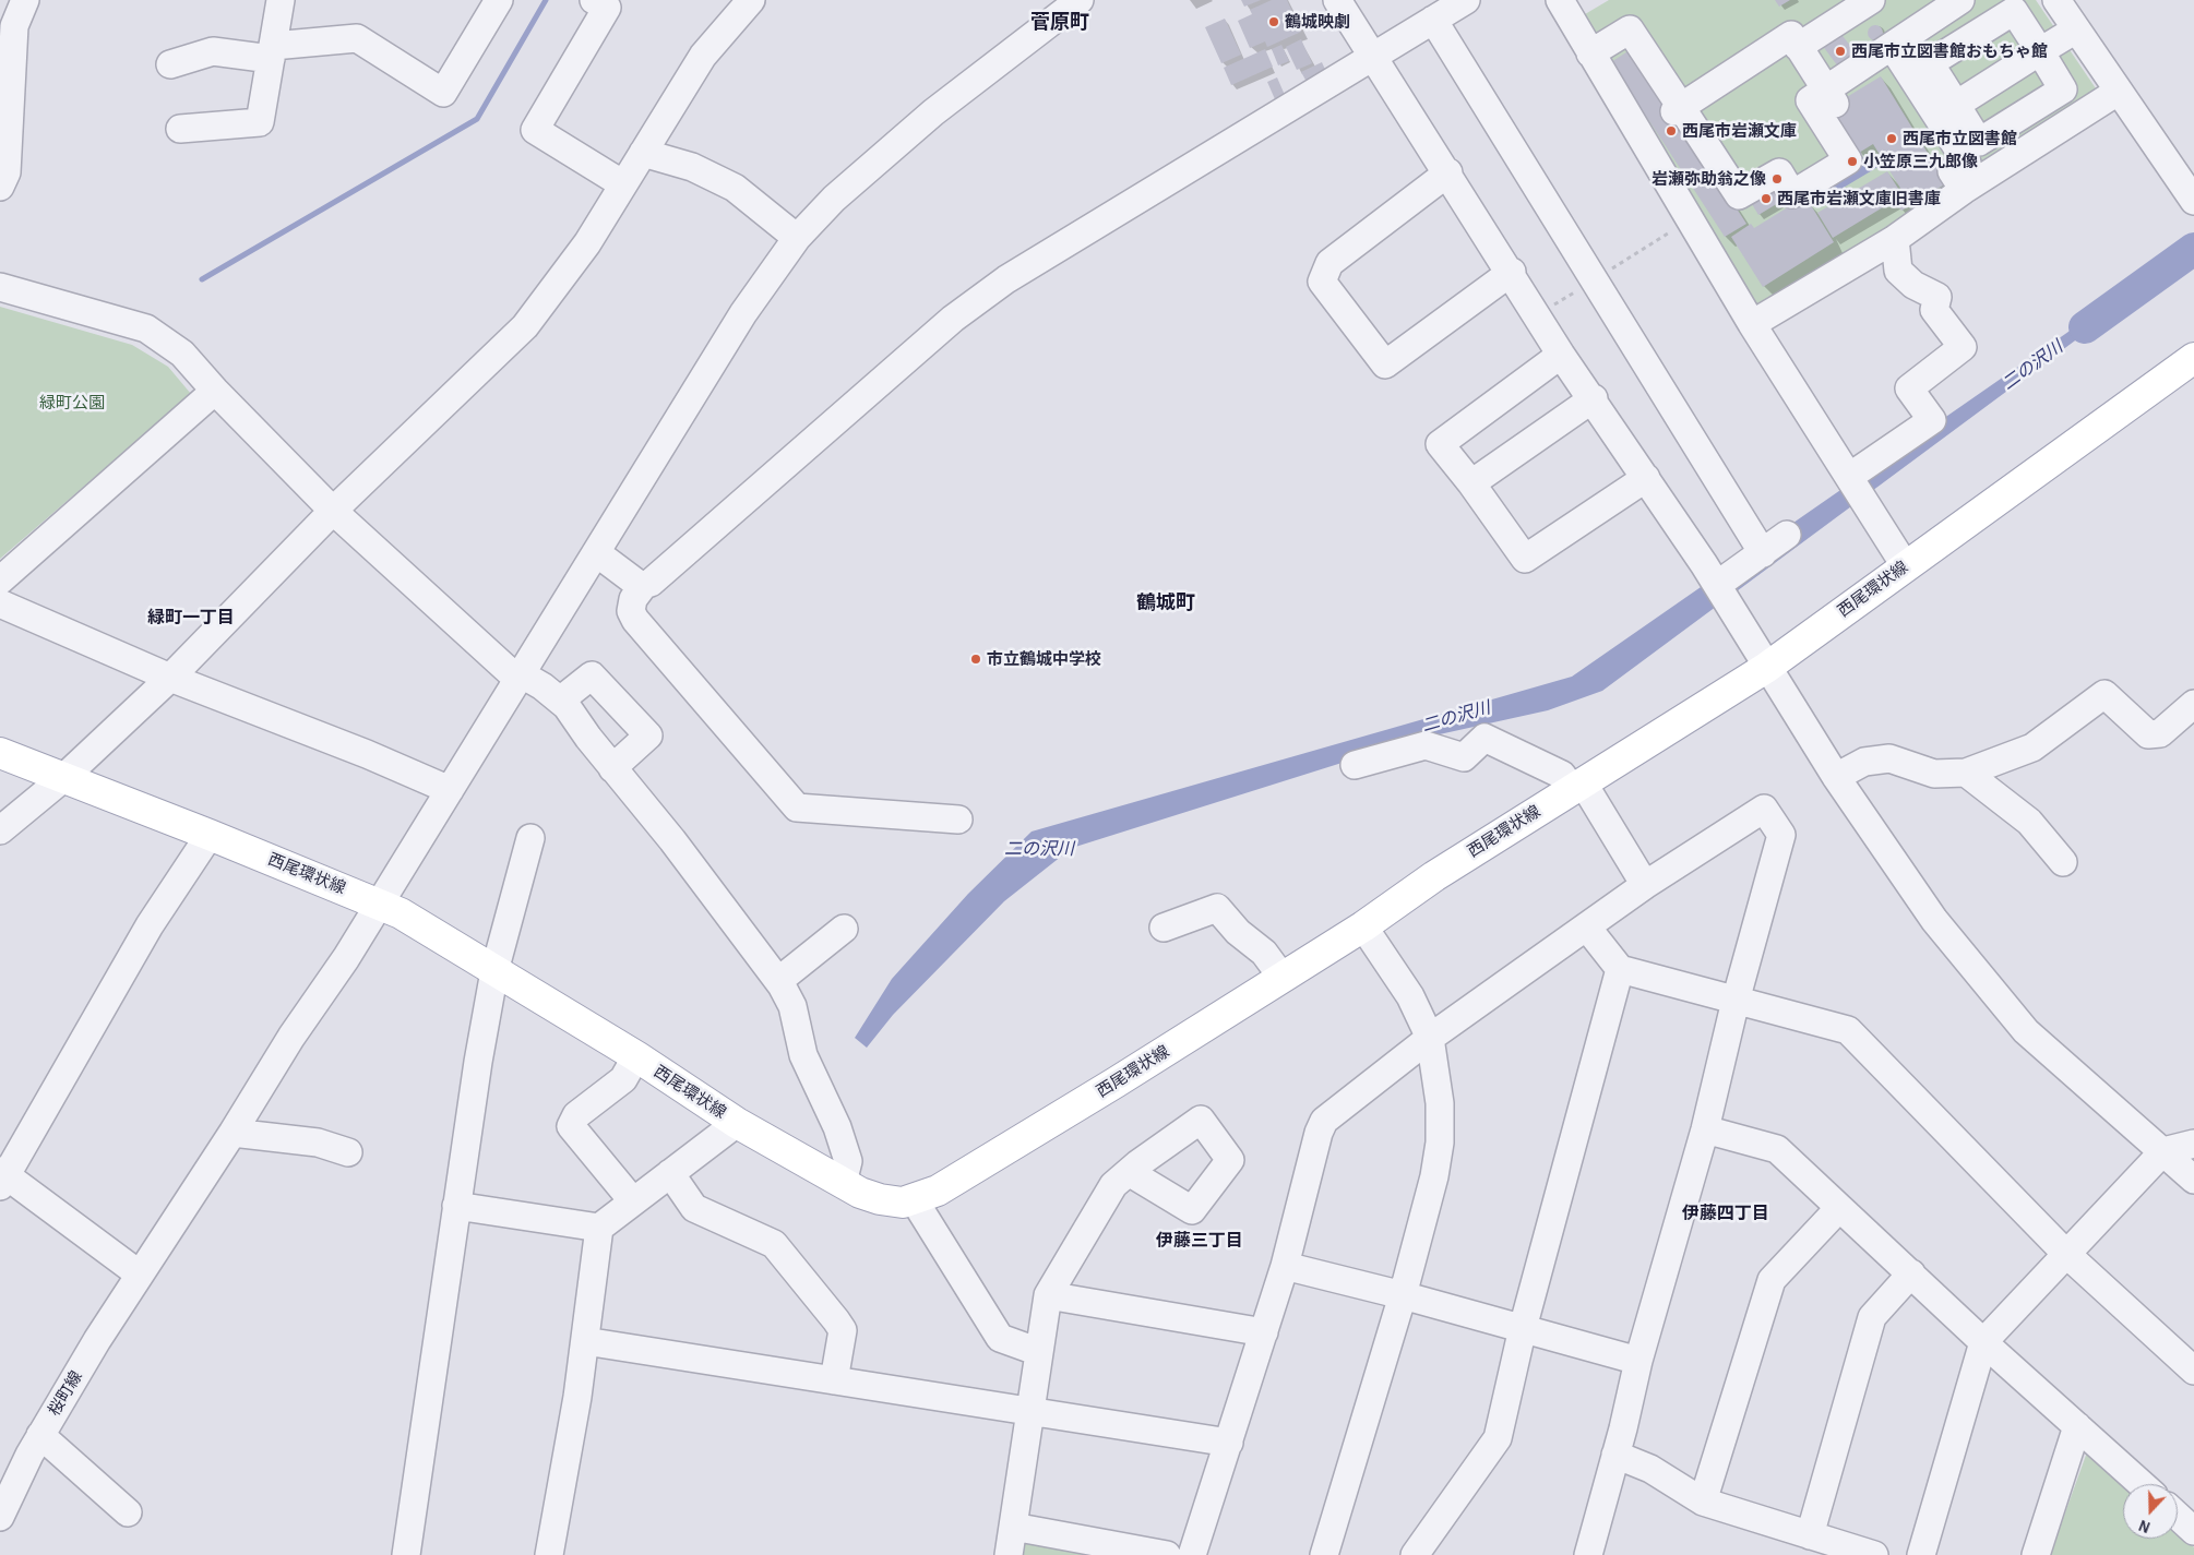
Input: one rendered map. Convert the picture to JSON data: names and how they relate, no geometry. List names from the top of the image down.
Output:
{
  "streets": {
    "main road": ["西尾環状線"],
    "street": ["桜町線"]
  },
  "crossings": [
    ["西尾環状線", "桜町線"]
  ],
  "districts": [
    "菅原町",
    "鶴城町",
    "緑町一丁目",
    "伊藤四丁目",
    "伊藤三丁目"
  ],
  "water": ["二の沢川"],
  "parks": ["緑町公園"],
  "places": [
    "鶴城映劇",
    "西尾市立図書館おもちゃ館",
    "西尾市岩瀬文庫",
    "西尾市立図書館",
    "小笠原三九郎像",
    "岩瀬弥助翁之像",
    "西尾市岩瀬文庫旧書庫",
    "市立鶴城中学校"
  ],
  "north": "bottom"
}
